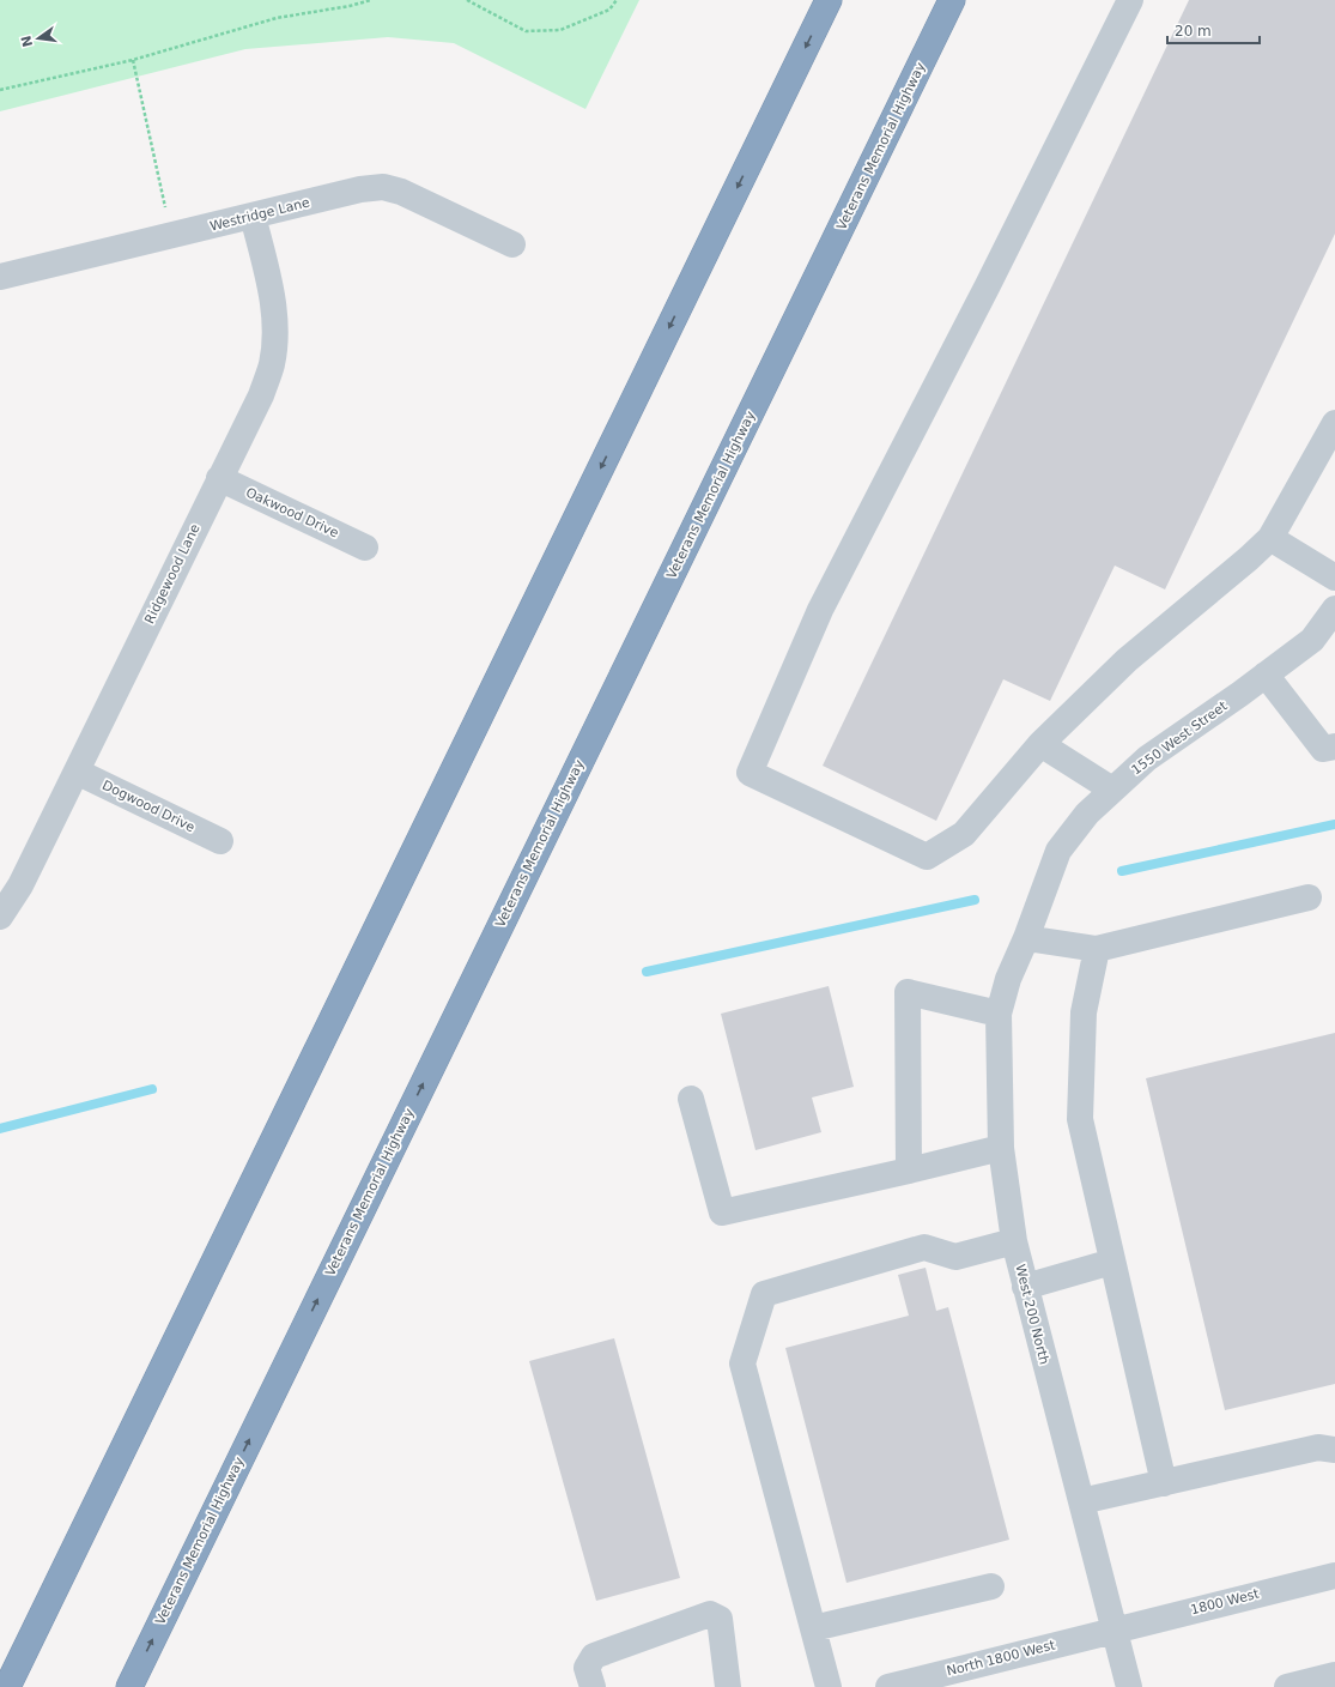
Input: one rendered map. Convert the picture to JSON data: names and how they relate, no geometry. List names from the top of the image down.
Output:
{
  "streets": {
    "highway": ["Veterans Memorial Highway"],
    "street": [
      "Westridge Lane",
      "Oakwood Drive",
      "Ridgewood Lane",
      "1550 West Street",
      "Dogwood Drive",
      "West 200 North",
      "1800 West",
      "North 1800 West"
    ]
  },
  "crossings": [
    ["Westridge Lane", "Ridgewood Lane"],
    ["Oakwood Drive", "Ridgewood Lane"],
    ["Ridgewood Lane", "Dogwood Drive"],
    ["1550 West Street", "West 200 North"],
    ["West 200 North", "1800 West"],
    ["West 200 North", "North 1800 West"],
    ["1800 West", "North 1800 West"]
  ],
  "scale_bar": "20 m",
  "north": "left"
}
